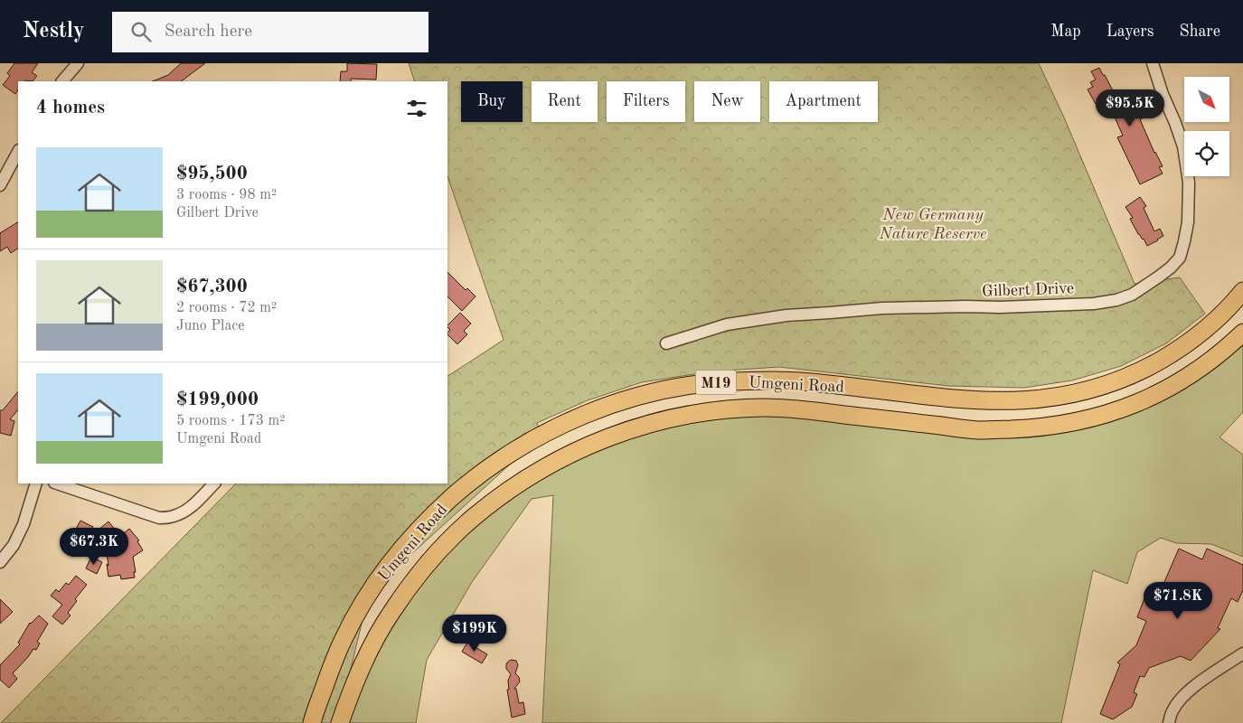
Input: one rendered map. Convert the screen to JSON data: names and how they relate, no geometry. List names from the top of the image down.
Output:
{
  "streets": {
    "highway": ["M19", "Umgeni Road"],
    "street": ["Gilbert Drive"]
  },
  "parks": ["New Germany Nature Reserve"],
  "north": "bottom right",
  "page": {
    "header": "Nestly",
    "search": "Search here",
    "nav": ["Map", "Layers", "Share"],
    "chip": [
      "Buy",
      "Rent",
      "Filters",
      "New",
      "Apartment"
    ],
    "heading": "4 homes",
    "price": [
      "$95.5K",
      "$67.3K",
      "$71.8K",
      "$199K"
    ],
    "list": [
      {
        "name": "$95,500",
        "note": "3 rooms · 98 m² · Gilbert Drive"
      },
      {
        "name": "$67,300",
        "note": "2 rooms · 72 m² · Juno Place"
      },
      {
        "name": "$199,000",
        "note": "5 rooms · 173 m² · Umgeni Road"
      }
    ]
  }
}
